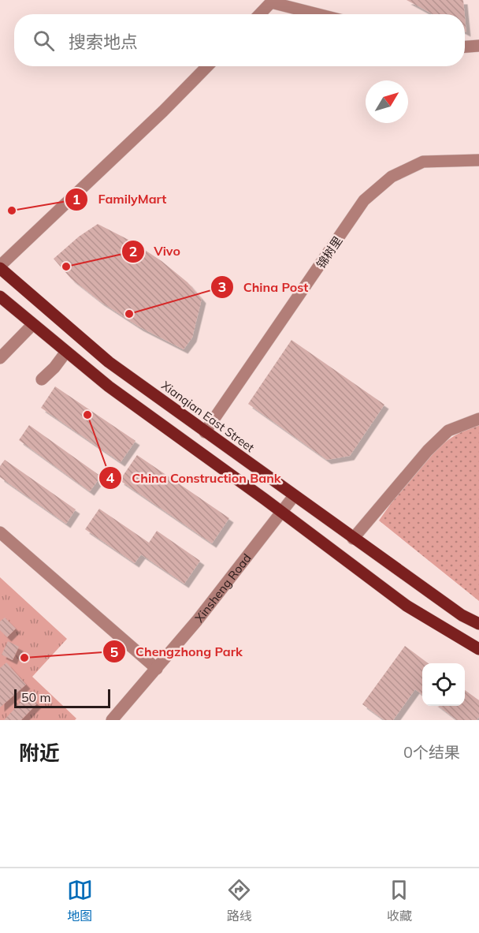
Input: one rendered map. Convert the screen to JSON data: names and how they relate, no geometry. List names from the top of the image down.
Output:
{
  "streets": {
    "main road": ["Xianqian East Street"],
    "street": ["锦树里", "Xinsheng Road"]
  },
  "crossings": [
    ["锦树里", "Xianqian East Street"],
    ["Xianqian East Street", "Xinsheng Road"]
  ],
  "places": [
    "FamilyMart",
    "Vivo",
    "China Post",
    "China Construction Bank",
    "Chengzhong Park"
  ],
  "scale_bar": "50 m",
  "north": "top right",
  "page": {
    "search": "搜索地点",
    "scale": "50 m",
    "heading": ["附近", "0个结果"],
    "nav": ["地图", "路线", "收藏"]
  }
}
